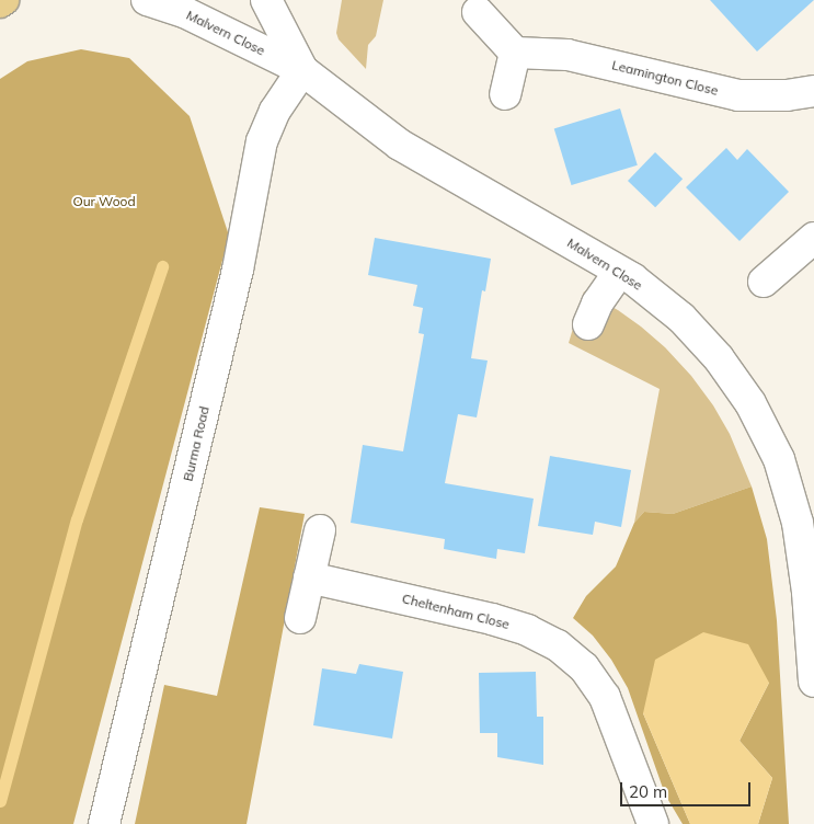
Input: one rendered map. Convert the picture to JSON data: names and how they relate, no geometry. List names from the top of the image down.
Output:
{
  "streets": {
    "street": [
      "Malvern Close",
      "Leamington Close",
      "Burma Road",
      "Cheltenham Close"
    ]
  },
  "crossings": [
    ["Malvern Close", "Burma Road"]
  ],
  "parks": ["Our Wood"],
  "scale_bar": "20 m"
}
